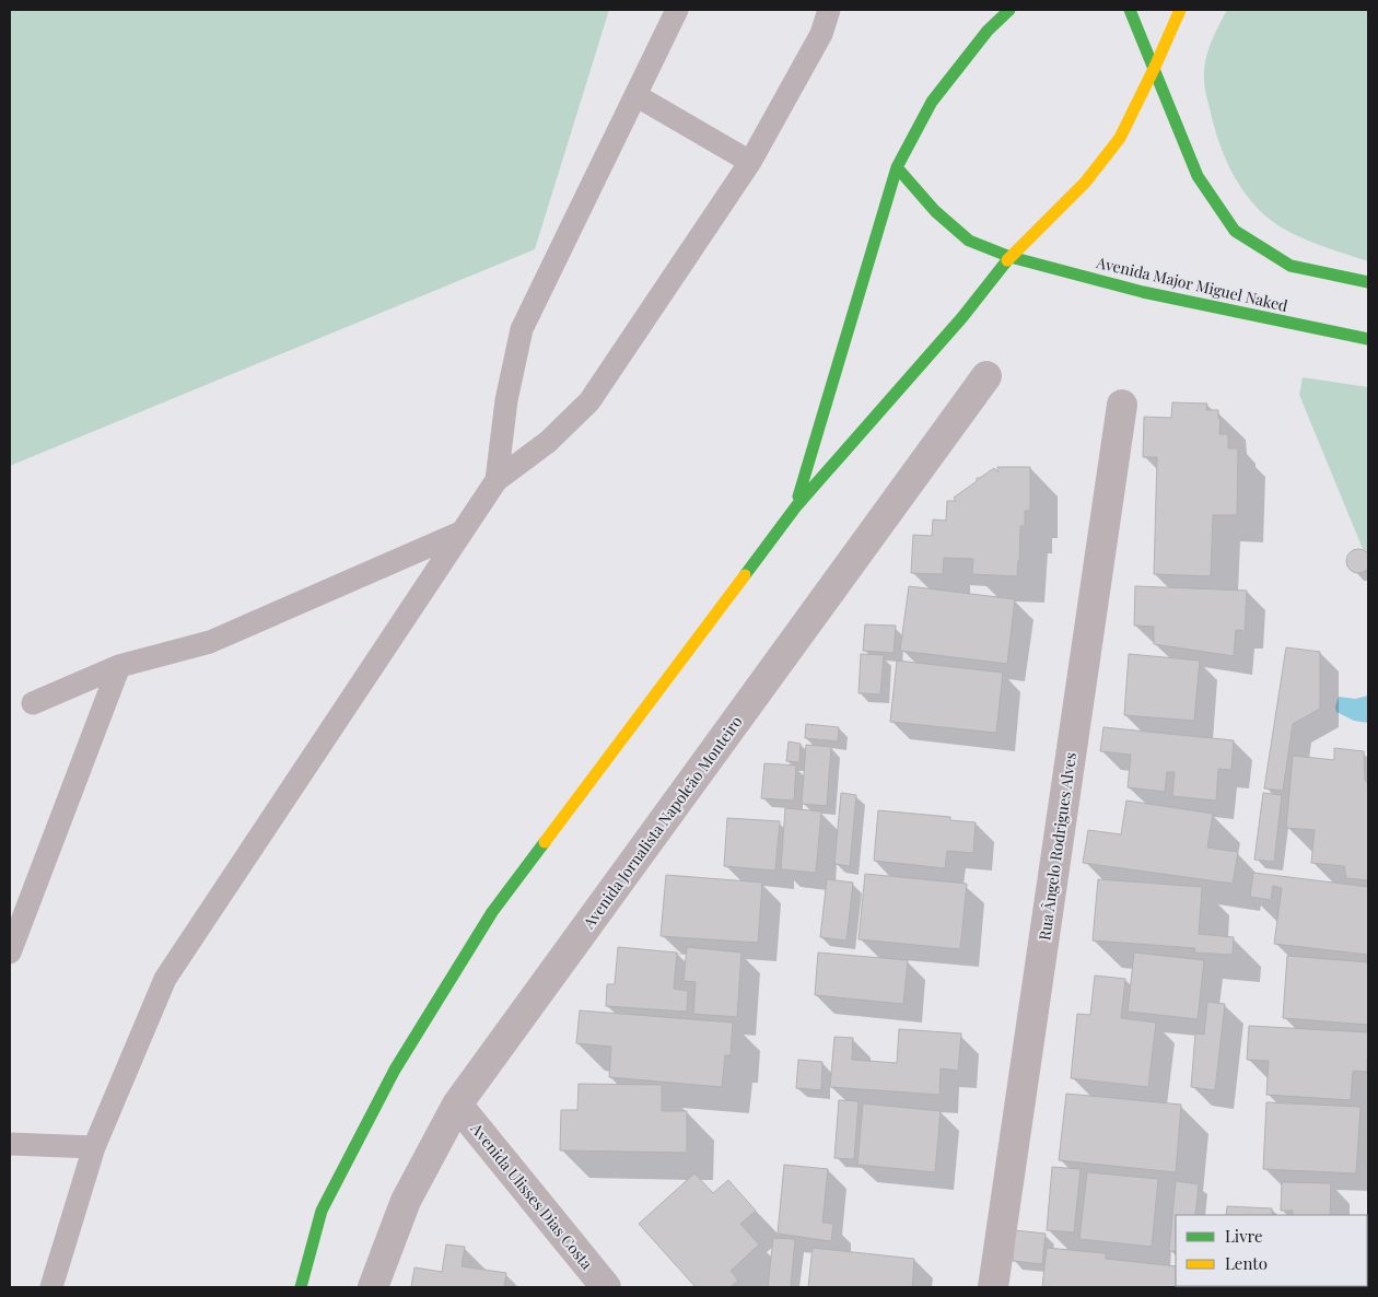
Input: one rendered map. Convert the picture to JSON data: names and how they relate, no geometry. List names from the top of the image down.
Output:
{
  "streets": {
    "street": [
      "Avenida Major Miguel Naked",
      "Avenida Jornalista Napoleão Monteiro",
      "Rua Ângelo Rodrigues Alves",
      "Avenida Ulisses Dias Costa"
    ]
  },
  "crossings": [
    ["Avenida Jornalista Napoleão Monteiro", "Avenida Ulisses Dias Costa"]
  ],
  "legend": ["Livre", "Lento"]
}
